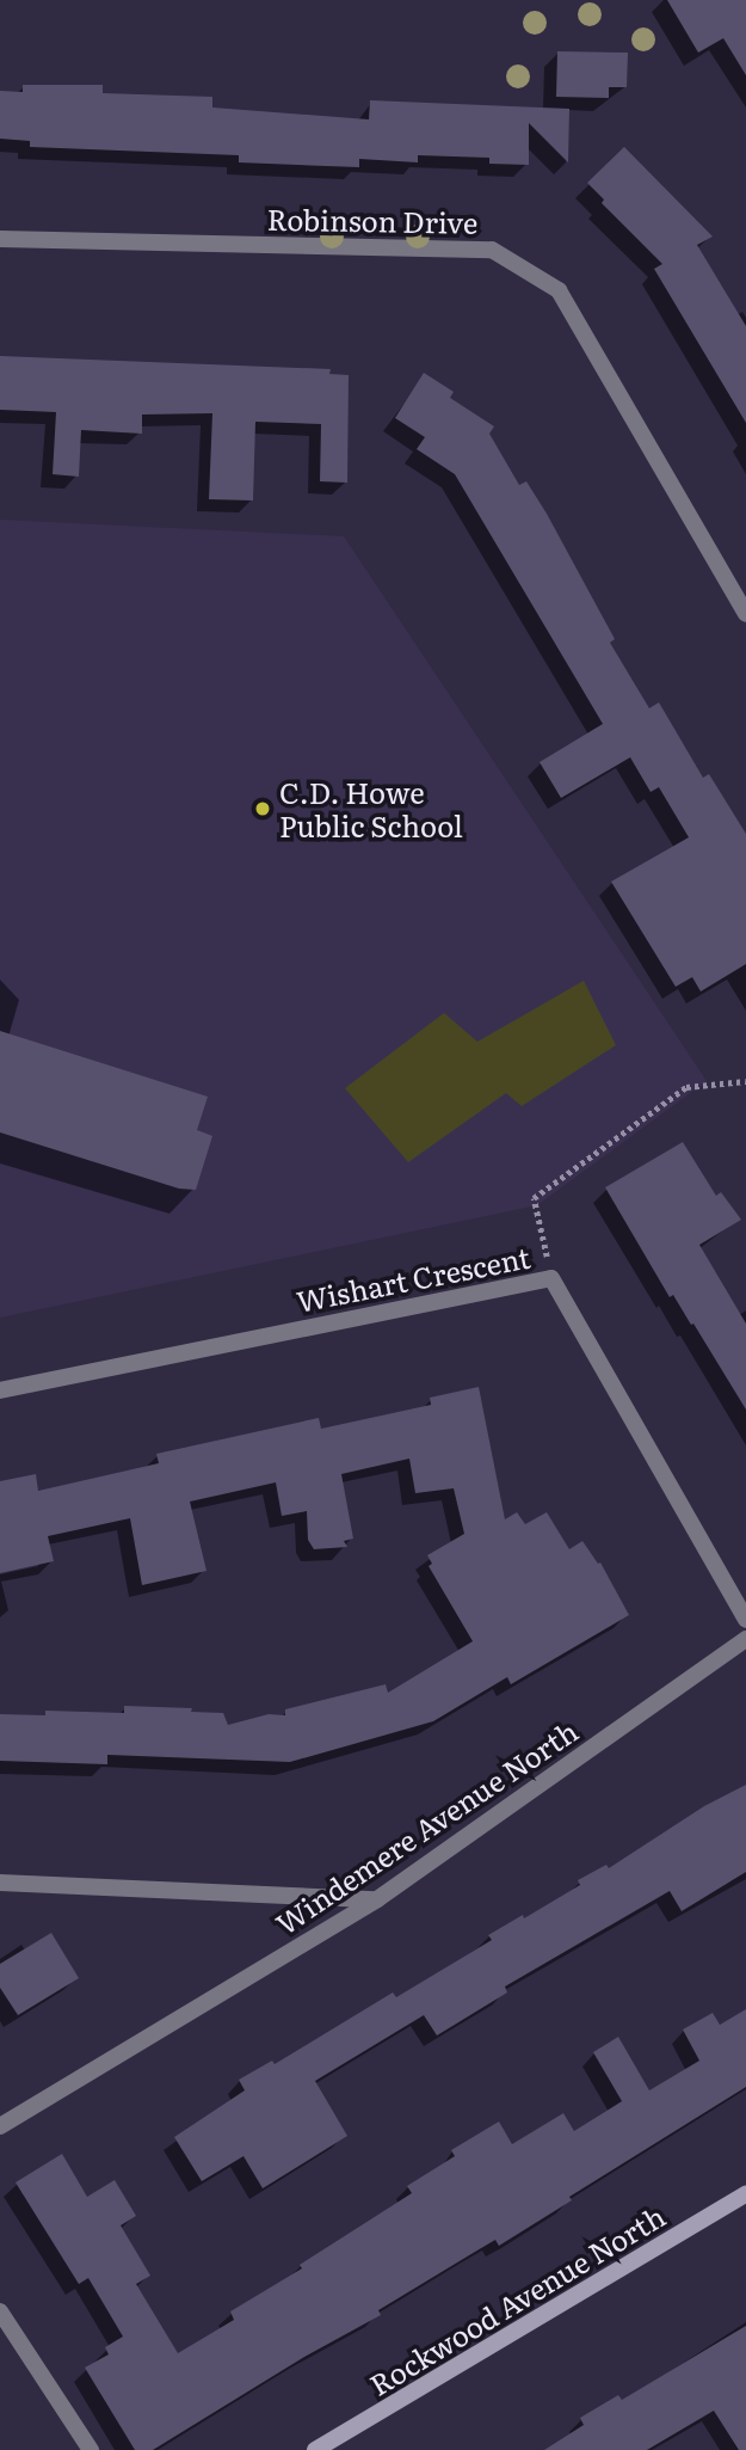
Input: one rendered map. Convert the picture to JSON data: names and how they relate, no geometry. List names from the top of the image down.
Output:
{
  "streets": {
    "street": [
      "Robinson Drive",
      "Wishart Crescent",
      "Windemere Avenue North",
      "Rockwood Avenue North"
    ]
  },
  "places": ["C.D. Howe Public School"]
}
